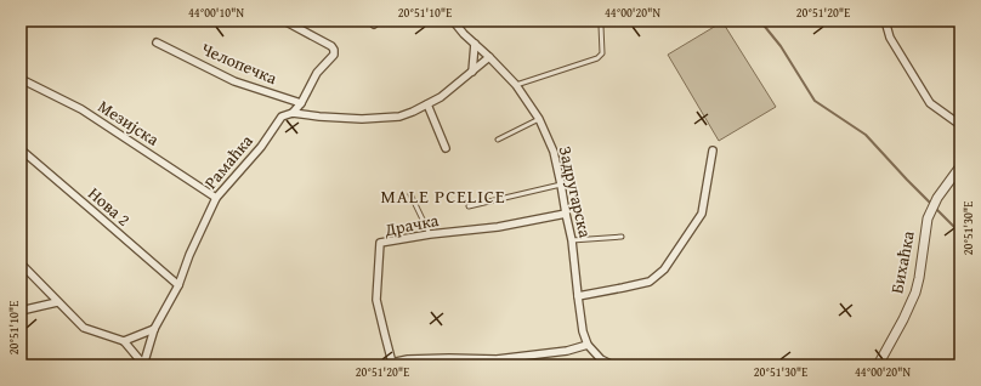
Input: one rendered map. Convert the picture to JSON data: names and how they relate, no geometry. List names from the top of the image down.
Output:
{
  "streets": {
    "street": [
      "Челопечка",
      "Мезијска",
      "Рамаћка",
      "Задругарска",
      "Нова 2",
      "Драчка",
      "Бихаћка"
    ]
  },
  "crossings": [
    ["Мезијска", "Рамаћка"],
    ["Рамаћка", "Нова 2"],
    ["Задругарска", "Драчка"]
  ],
  "districts": ["MALE PCELICE"],
  "coordinates": [
    "44°00'10\"N",
    "20°51'10\"E",
    "44°00'20\"N",
    "20°51'20\"E",
    "20°51'30\"E"
  ]
}
